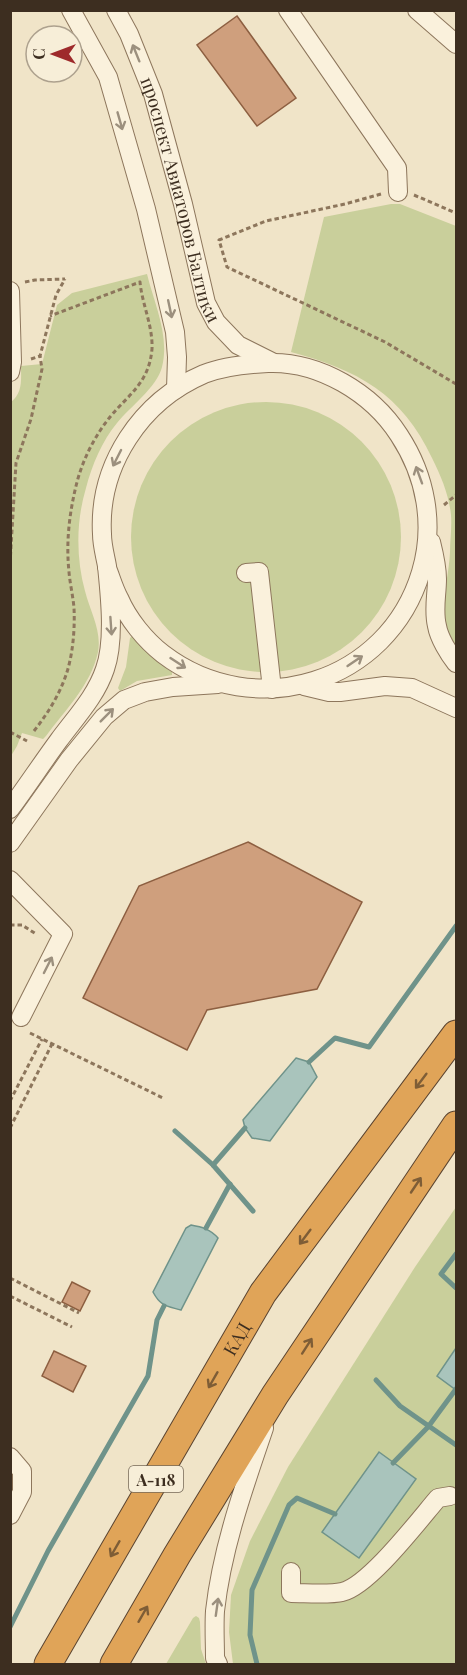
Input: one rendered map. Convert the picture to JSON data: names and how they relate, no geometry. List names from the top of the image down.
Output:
{
  "streets": {
    "highway": ["КАД", "А-118"],
    "street": ["проспект Авиаторов Балтики"]
  },
  "north": "left"
}
